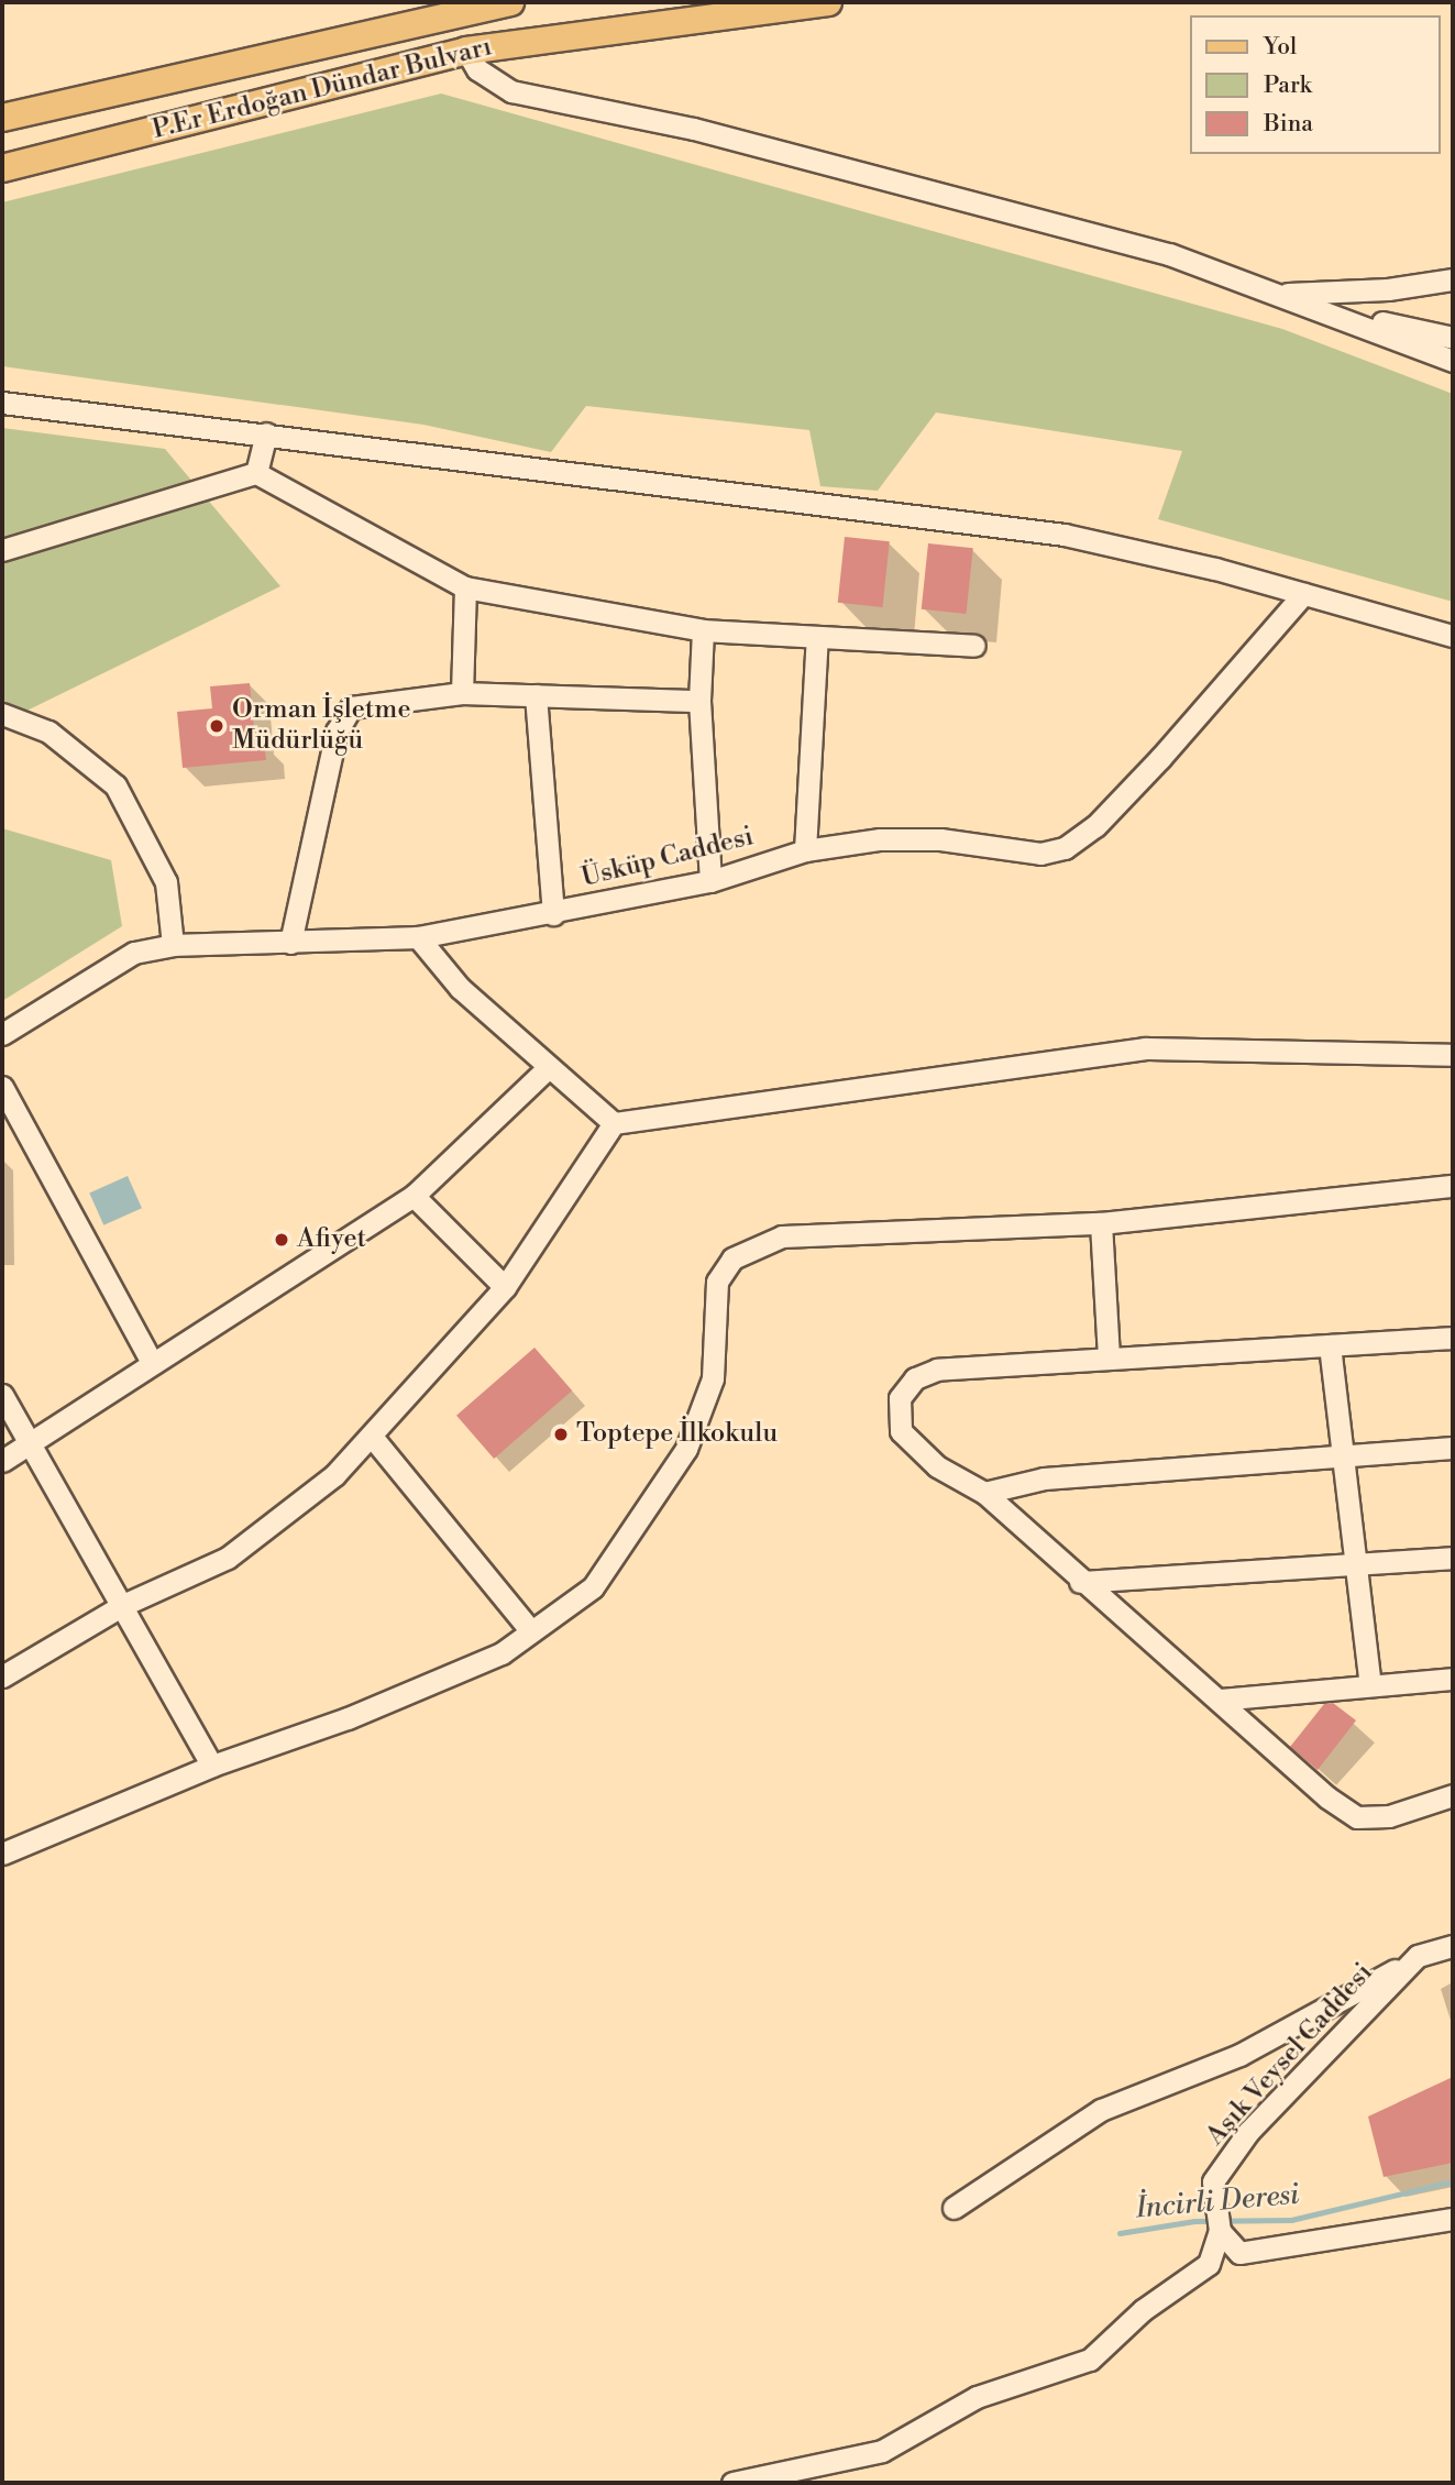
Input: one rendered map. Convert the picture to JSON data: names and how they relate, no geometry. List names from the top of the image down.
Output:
{
  "streets": {
    "main road": ["P.Er Erdoğan Dündar Bulvarı"],
    "street": ["Üsküp Caddesi", "Aşık Veysel Caddesi"]
  },
  "water": ["İncirli Deresi"],
  "places": ["Orman İşletme Müdürlüğü", "Afiyet", "Toptepe İlkokulu"],
  "legend": ["Yol", "Park", "Bina"]
}
